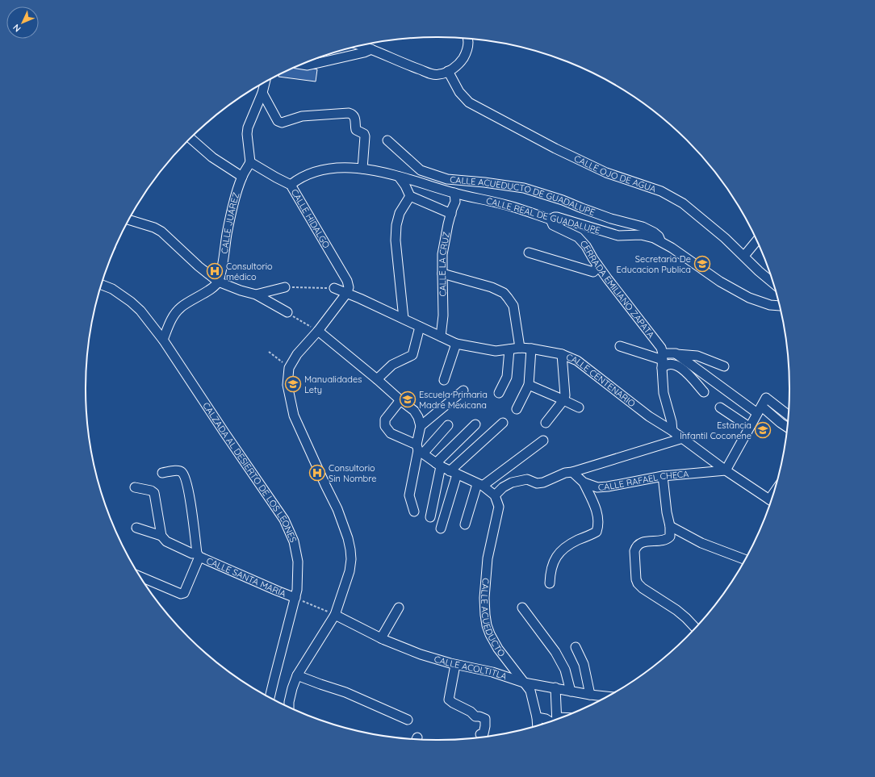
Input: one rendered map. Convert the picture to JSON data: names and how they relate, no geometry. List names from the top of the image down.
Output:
{
  "streets": {
    "street": [
      "CALLE OJO DE AGUA",
      "CALLE ACUEDUCTO DE GUADALUPE",
      "CALLE REAL DE GUADALUPE",
      "CALLE HIDALGO",
      "CALLE JUÁREZ",
      "CALLE LA CRUZ",
      "CERRADA EMILIANO ZAPATA",
      "CALLE CENTENARIO",
      "CALZADA AL DESIERTO DE LOS LEONES",
      "CALLE RAFAEL CHECA",
      "CALLE SANTA MARÍA",
      "CALLE ACUEDUCTO",
      "CALLE ACOLTITLA"
    ]
  },
  "crossings": [
    ["CALLE ACUEDUCTO DE GUADALUPE", "CALLE REAL DE GUADALUPE"],
    ["CALLE REAL DE GUADALUPE", "CALLE HIDALGO"],
    ["CALLE REAL DE GUADALUPE", "CALLE LA CRUZ"],
    ["CALLE REAL DE GUADALUPE", "CERRADA EMILIANO ZAPATA"],
    ["CALLE HIDALGO", "CALLE JUÁREZ"],
    ["CALLE HIDALGO", "CALLE CENTENARIO"],
    ["CALLE LA CRUZ", "CALLE CENTENARIO"],
    ["CERRADA EMILIANO ZAPATA", "CALLE CENTENARIO"],
    ["CALLE CENTENARIO", "CALLE RAFAEL CHECA"],
    ["CALZADA AL DESIERTO DE LOS LEONES", "CALLE SANTA MARÍA"],
    ["CALLE SANTA MARÍA", "CALLE ACOLTITLA"],
    ["CALLE ACUEDUCTO", "CALLE ACOLTITLA"]
  ],
  "places": {
    "school or university": [
      "Secretaria De Educacion Publica",
      "Manualidades Lety",
      "Escuela Primaria Madre Mexicana",
      "Estancia Infantil Coconene"
    ],
    "hospital": ["Consultorio médico", "Consultorio Sin Nombre"]
  },
  "north": "bottom left"
}
